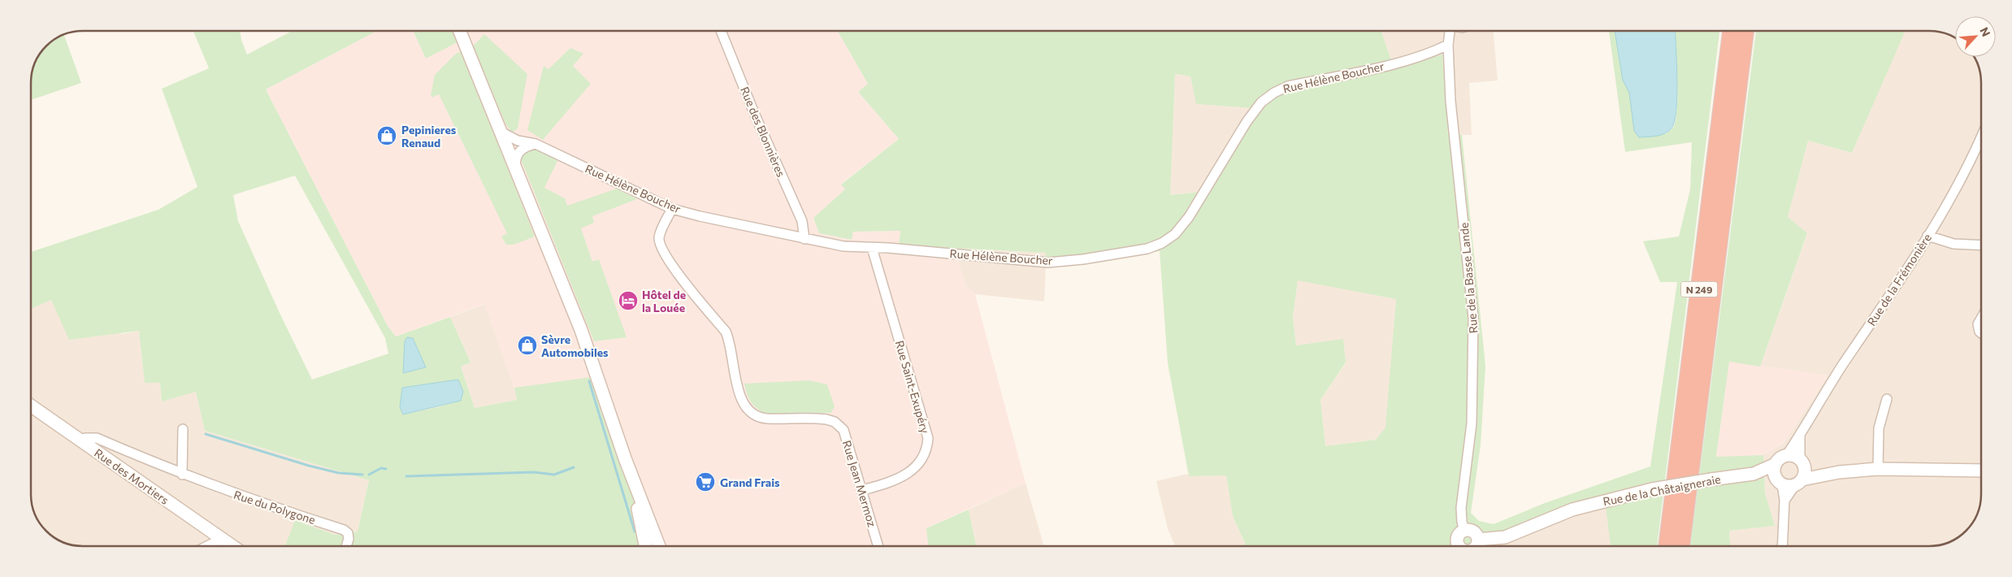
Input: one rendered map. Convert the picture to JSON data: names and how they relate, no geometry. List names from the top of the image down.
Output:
{
  "streets": {
    "highway": ["N 249"],
    "street": [
      "Rue Hélène Boucher",
      "Rue des Blonnières",
      "Rue de la Basse Lande",
      "Rue de la Frémonière",
      "Rue Saint-Exupéry",
      "Rue des Mortiers",
      "Rue Jean Mermoz",
      "Rue de la Châtaigneraie",
      "Rue du Polygone"
    ]
  },
  "crossings": [
    ["Rue Hélène Boucher", "Rue des Blonnières"],
    ["Rue Hélène Boucher", "Rue de la Basse Lande"],
    ["Rue Hélène Boucher", "Rue Saint-Exupéry"],
    ["Rue Hélène Boucher", "Rue Jean Mermoz"],
    ["Rue de la Frémonière", "Rue de la Châtaigneraie"],
    ["Rue Saint-Exupéry", "Rue Jean Mermoz"],
    ["Rue des Mortiers", "Rue du Polygone"]
  ],
  "places": {
    "shop": ["Pepinieres Renaud", "Sèvre Automobiles"],
    "hotel": ["Hôtel de la Louée"],
    "supermarket": ["Grand Frais"]
  },
  "north": "top right"
}
